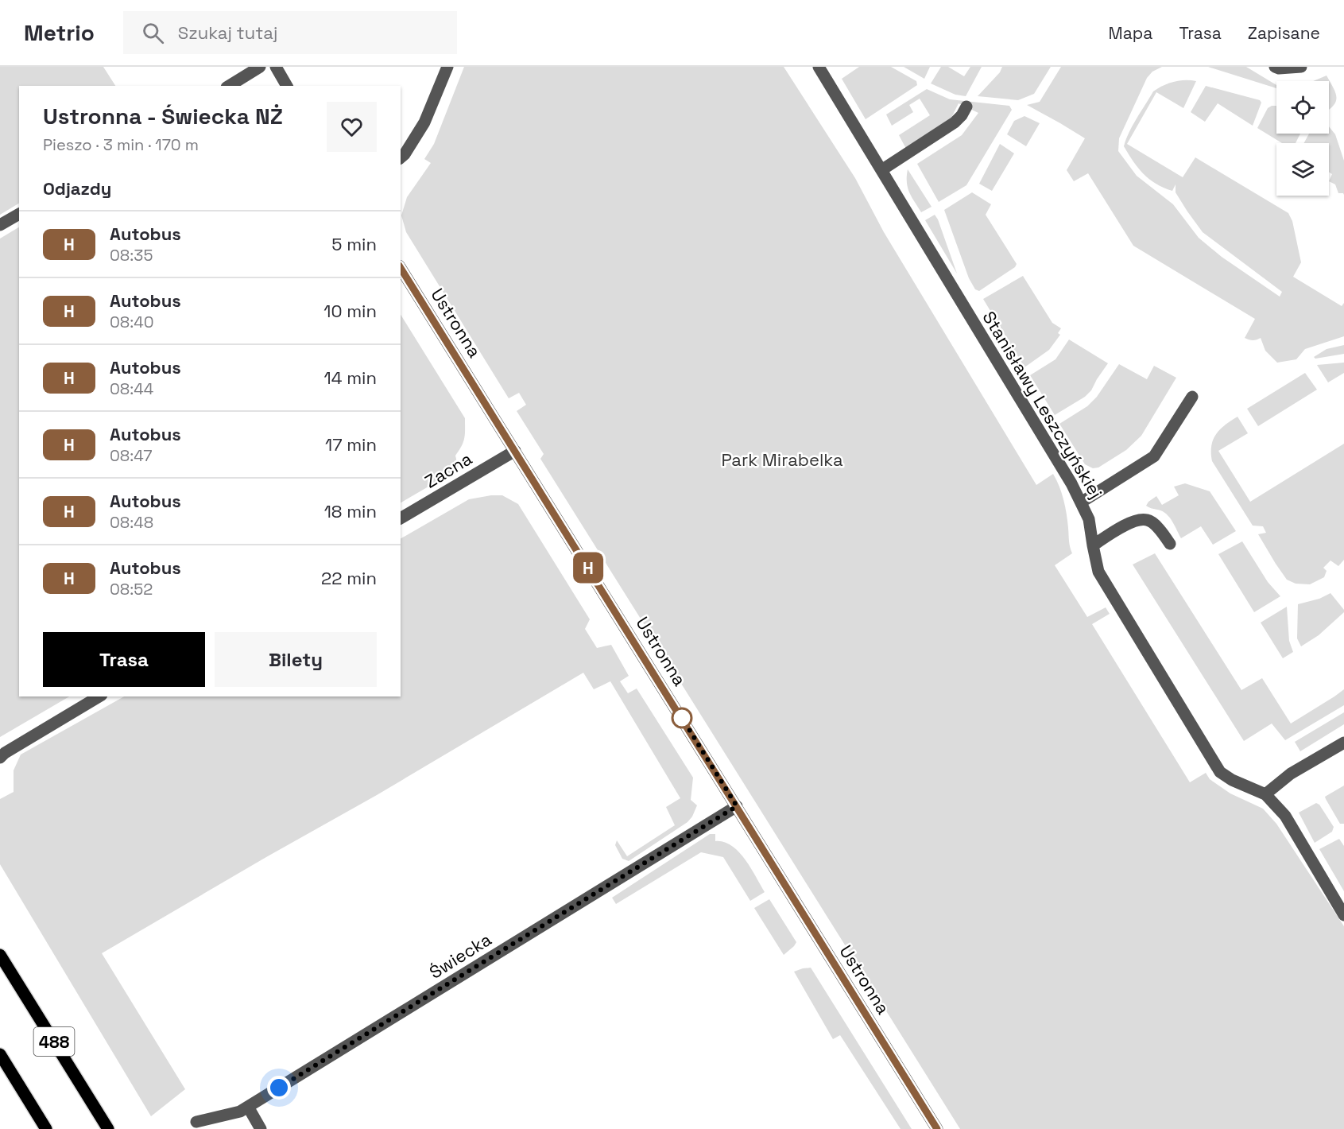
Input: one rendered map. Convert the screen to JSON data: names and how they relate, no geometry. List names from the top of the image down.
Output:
{
  "streets": {
    "main road": ["488"],
    "street": [
      "Ustronna",
      "Stanisławy Leszczyńskiej",
      "Zacna",
      "Świecka"
    ]
  },
  "crossings": [
    ["Ustronna", "Zacna"],
    ["Ustronna", "Świecka"]
  ],
  "parks": ["Park Mirabelka"],
  "lines": ["bus line H"],
  "page": {
    "header": "Metrio",
    "search": "Szukaj tutaj",
    "nav": ["Mapa", "Trasa", "Zapisane"],
    "on_map": "H",
    "heading": [
      ["Ustronna - Świecka NŻ", "Pieszo · 3 min · 170 m"],
      "Odjazdy"
    ],
    "list": [
      {
        "mark": "H",
        "name": "Autobus",
        "note": "08:35",
        "value": "5 min"
      },
      {
        "mark": "H",
        "name": "Autobus",
        "note": "08:40",
        "value": "10 min"
      },
      {
        "mark": "H",
        "name": "Autobus",
        "note": "08:44",
        "value": "14 min"
      },
      {
        "mark": "H",
        "name": "Autobus",
        "note": "08:47",
        "value": "17 min"
      },
      {
        "mark": "H",
        "name": "Autobus",
        "note": "08:48",
        "value": "18 min"
      },
      {
        "mark": "H",
        "name": "Autobus",
        "note": "08:52",
        "value": "22 min"
      }
    ],
    "buttons": ["Trasa", "Bilety"]
  }
}
